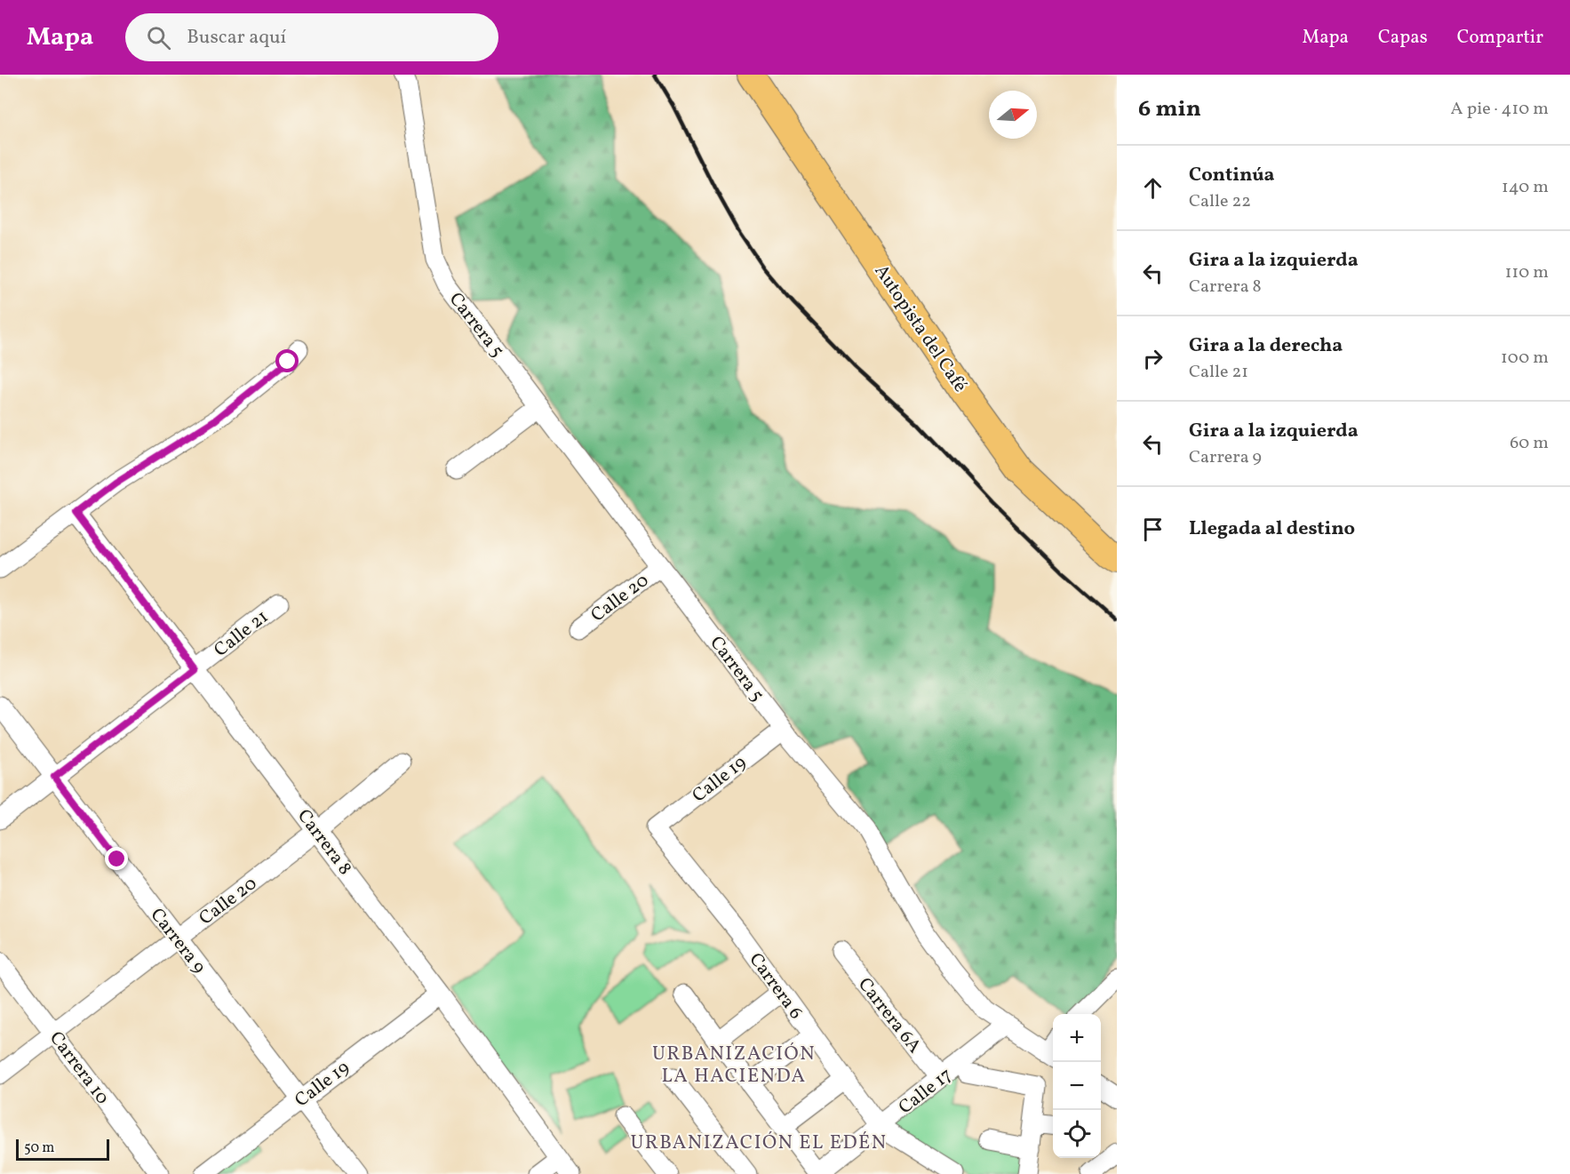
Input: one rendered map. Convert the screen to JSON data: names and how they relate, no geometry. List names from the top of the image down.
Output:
{
  "streets": {
    "highway": ["Autopista del Café"],
    "street": [
      "Carrera 5",
      "Calle 20",
      "Calle 21",
      "Calle 19",
      "Carrera 8",
      "Carrera 9",
      "Carrera 6",
      "Carrera 6A",
      "Carrera 10",
      "Calle 17"
    ]
  },
  "crossings": [
    ["Carrera 5", "Calle 20"],
    ["Carrera 5", "Calle 19"],
    ["Carrera 5", "Calle 17"],
    ["Calle 20", "Carrera 8"],
    ["Calle 20", "Carrera 9"],
    ["Calle 20", "Carrera 10"],
    ["Calle 21", "Carrera 8"],
    ["Calle 21", "Carrera 9"],
    ["Calle 19", "Carrera 8"],
    ["Calle 19", "Carrera 9"],
    ["Calle 19", "Carrera 6"],
    ["Carrera 6", "Calle 17"],
    ["Carrera 6A", "Calle 17"]
  ],
  "districts": ["URBANIZACIÓN LA HACIENDA", "URBANIZACIÓN EL EDÉN"],
  "scale_bar": "50 m",
  "north": "right",
  "page": {
    "header": "Mapa",
    "search": "Buscar aquí",
    "nav": ["Mapa", "Capas", "Compartir"],
    "heading": ["6 min", "A pie · 410 m"],
    "list": [
      ["Continúa", "Calle 22", "140 m"],
      ["Gira a la izquierda", "Carrera 8", "110 m"],
      ["Gira a la derecha", "Calle 21", "100 m"],
      ["Gira a la izquierda", "Carrera 9", "60 m"],
      "Llegada al destino"
    ],
    "map_buttons": ["+", "−"],
    "scale": "50 m"
  }
}
